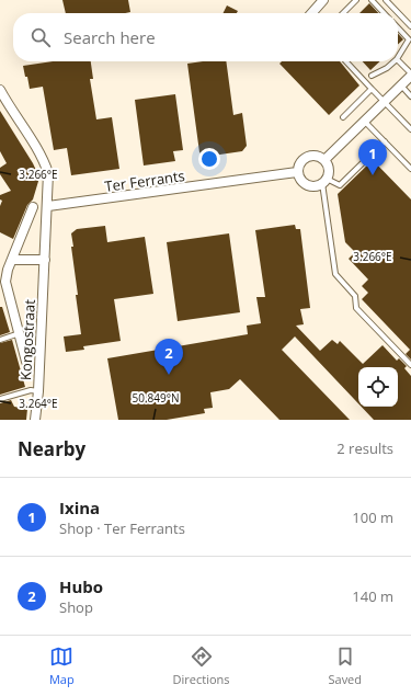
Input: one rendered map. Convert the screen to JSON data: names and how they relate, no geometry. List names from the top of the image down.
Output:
{
  "streets": {
    "street": ["Ter Ferrants", "Kongostraat"]
  },
  "crossings": [
    ["Ter Ferrants", "Kongostraat"]
  ],
  "page": {
    "search": "Search here",
    "pins": ["1", "2"],
    "heading": ["Nearby", "2 results"],
    "list": [
      {
        "mark": "1",
        "name": "Ixina",
        "note": "Shop · Ter Ferrants",
        "value": "100 m"
      },
      {
        "mark": "2",
        "name": "Hubo",
        "note": "Shop",
        "value": "140 m"
      }
    ],
    "nav": ["Map", "Directions", "Saved"]
  },
  "coordinates": ["3.266°E", "50.849°N", "3.264°E"]
}
